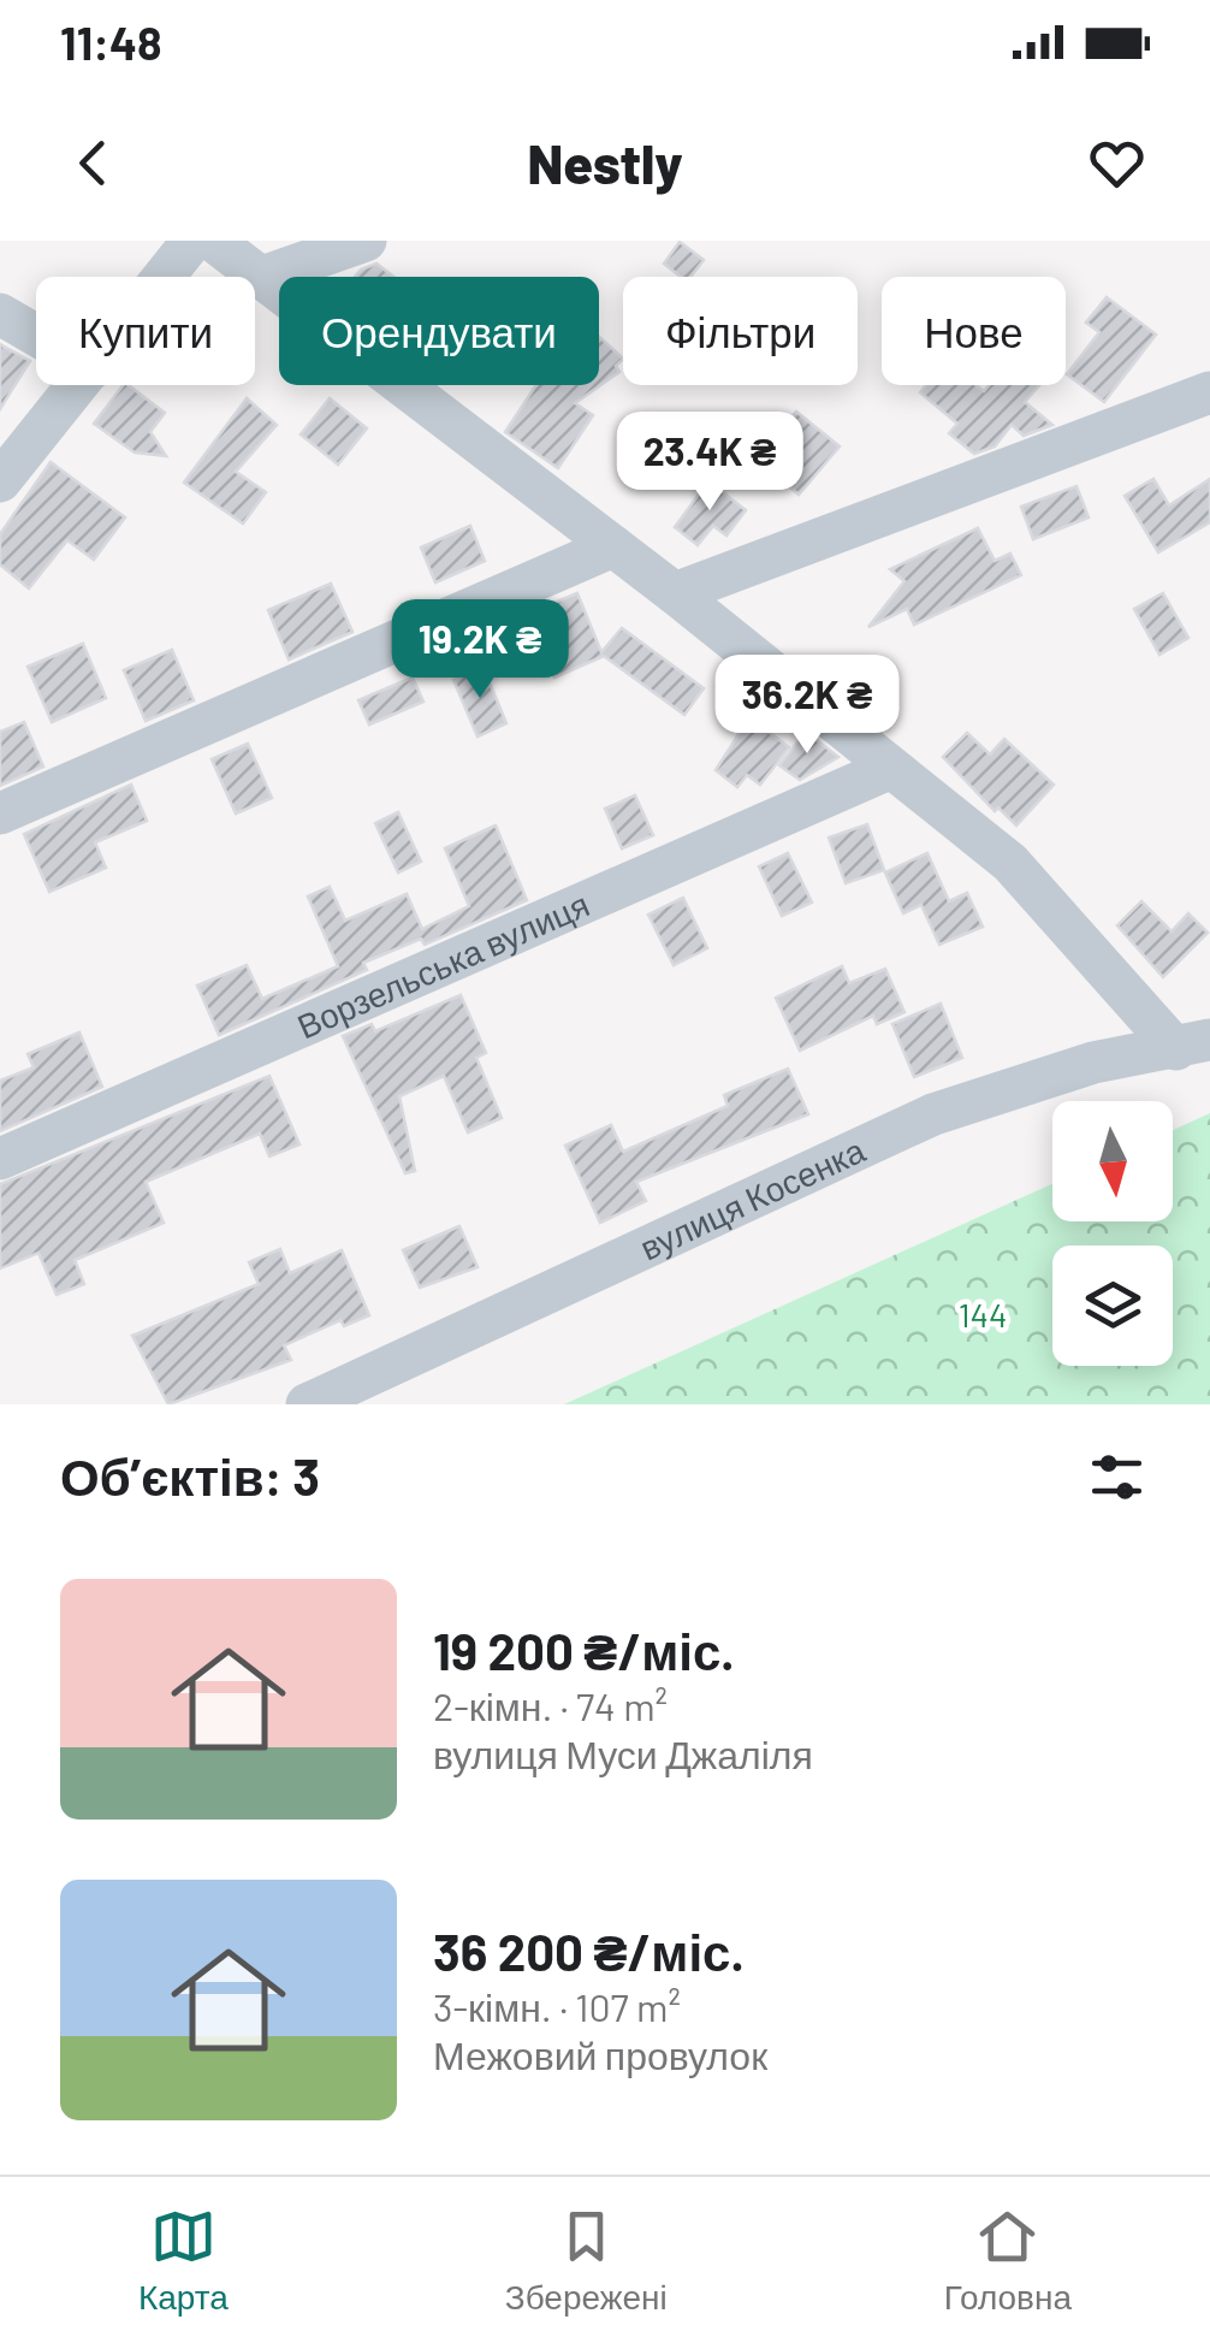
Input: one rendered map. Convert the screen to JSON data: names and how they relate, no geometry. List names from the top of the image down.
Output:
{
  "streets": {
    "street": ["Ворзельська вулиця", "вулиця Косенка"]
  },
  "parks": ["144"],
  "north": "bottom",
  "page": {
    "status": "11:48",
    "header": "Nestly",
    "chip": [
      "Купити",
      "Орендувати",
      "Фільтри",
      "Нове"
    ],
    "price": ["23.4K ₴", "19.2K ₴", "36.2K ₴"],
    "heading": "Об’єктів: 3",
    "list": [
      {
        "name": "19 200 ₴/міс.",
        "note": "2-кімн. · 74 m² · вулиця Муси Джаліля"
      },
      {
        "name": "36 200 ₴/міс.",
        "note": "3-кімн. · 107 m² · Межовий провулок"
      }
    ],
    "tabs": ["Карта", "Збережені", "Головна"]
  }
}
